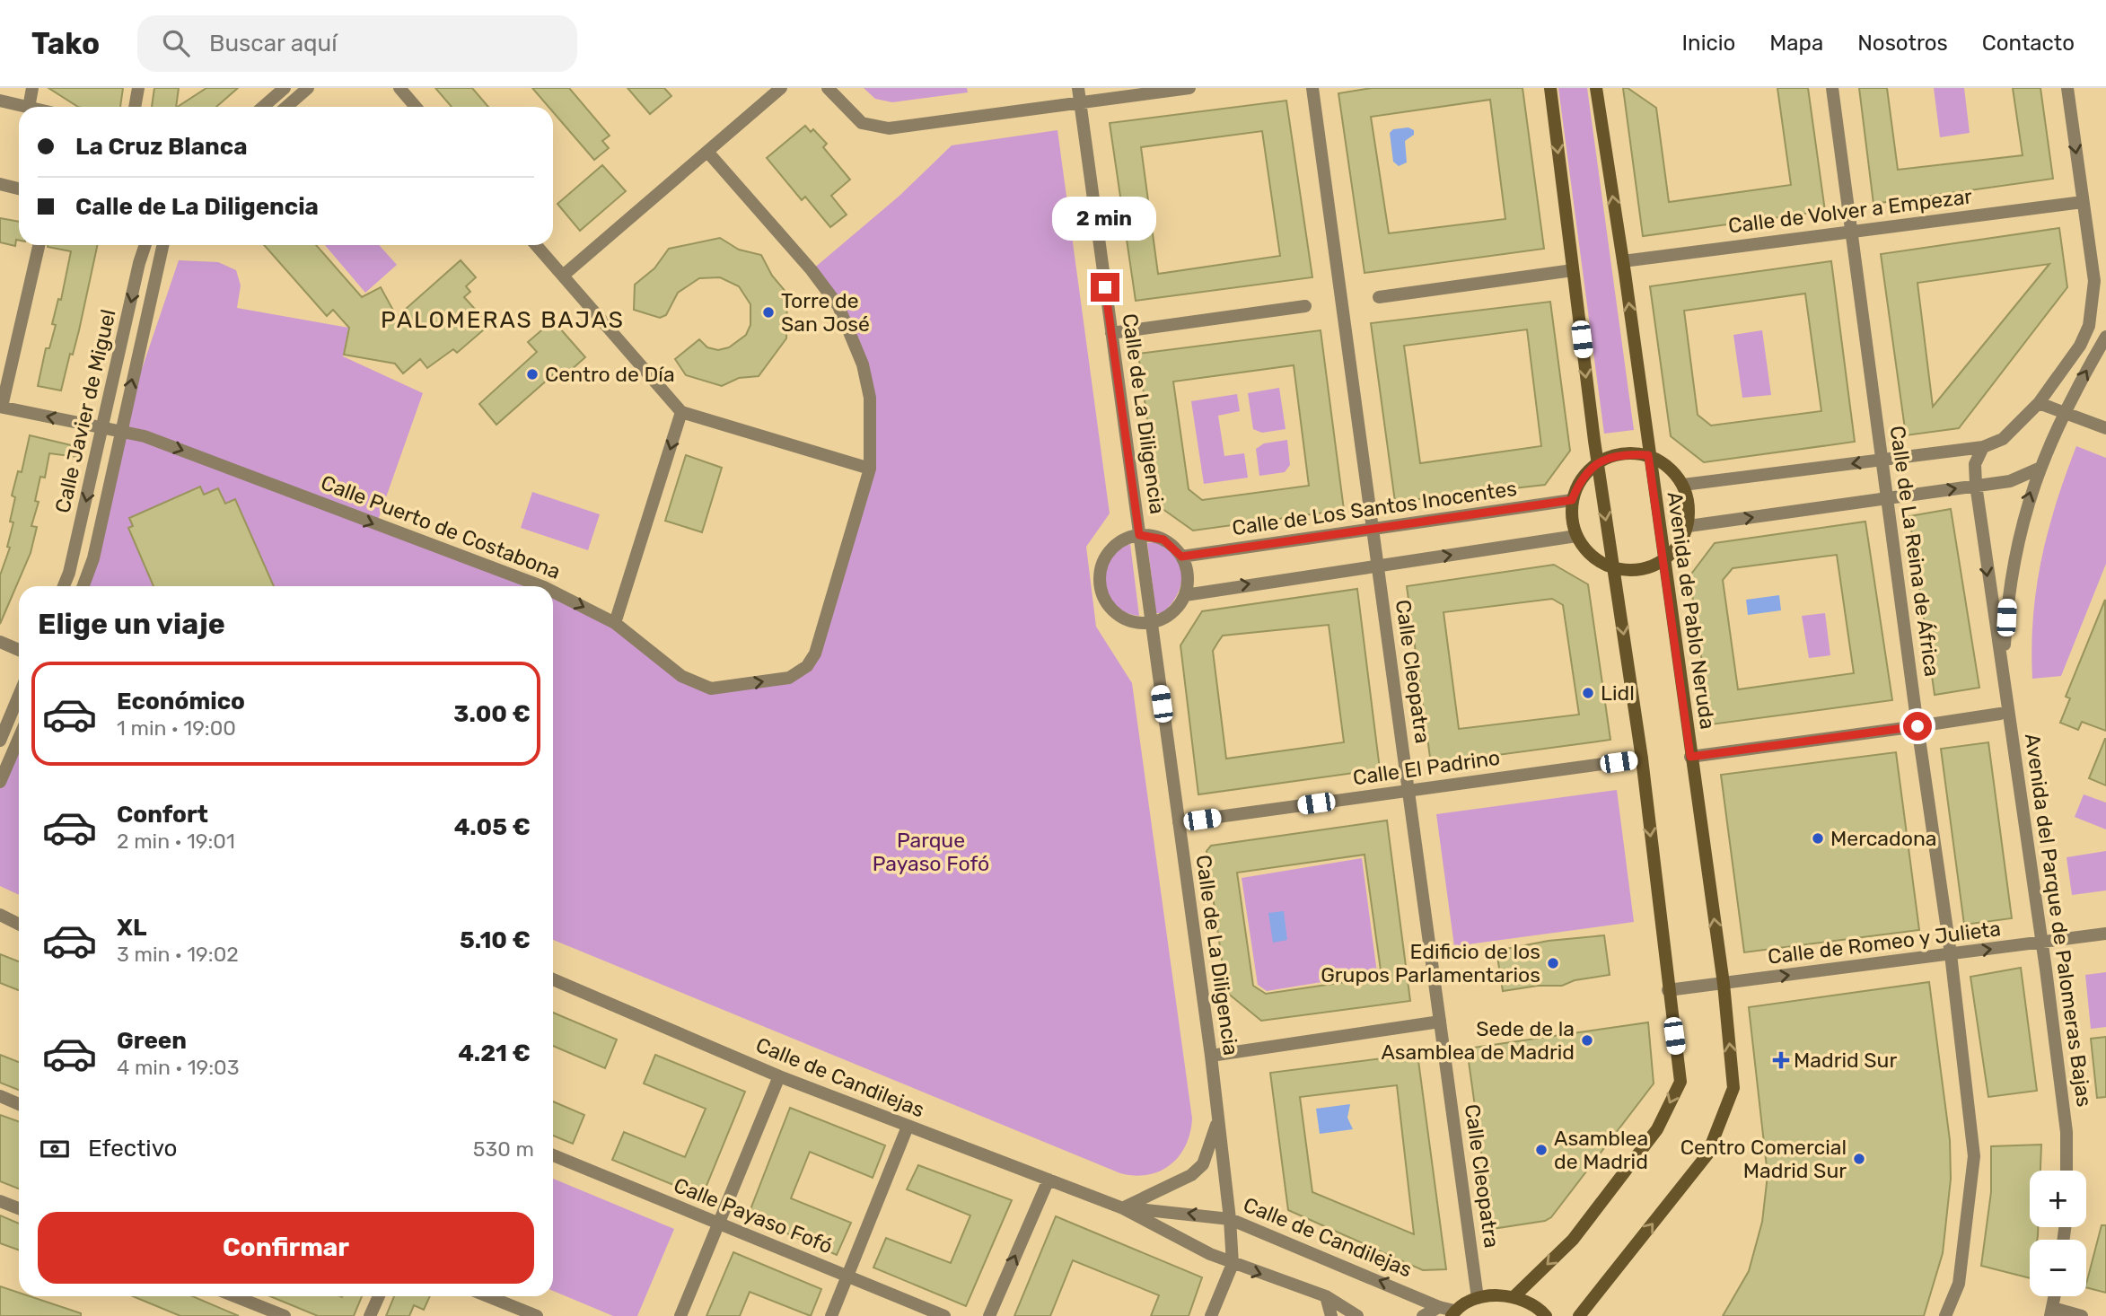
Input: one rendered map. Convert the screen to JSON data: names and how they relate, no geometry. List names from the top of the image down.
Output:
{
  "streets": {
    "main road": ["Avenida de Pablo Neruda"],
    "street": [
      "Calle de Volver a Empezar",
      "Calle Javier de Miguel",
      "Calle de La Diligencia",
      "Calle de Los Santos Inocentes",
      "Calle Puerto de Costabona",
      "Calle de La Reina de África",
      "Calle Cleopatra",
      "Calle El Padrino",
      "Avenida del Parque de Palomeras Bajas",
      "Calle de Romeo y Julieta",
      "Calle de Candilejas",
      "Calle Payaso Fofó"
    ]
  },
  "crossings": [
    ["Calle de Volver a Empezar", "Calle de La Reina de África"],
    ["Calle de Volver a Empezar", "Avenida de Pablo Neruda"],
    ["Calle Javier de Miguel", "Calle Puerto de Costabona"],
    ["Calle de La Diligencia", "Calle El Padrino"],
    ["Calle de La Diligencia", "Calle de Candilejas"],
    ["Calle de Los Santos Inocentes", "Calle Cleopatra"],
    ["Calle de La Reina de África", "Calle de Romeo y Julieta"],
    ["Avenida de Pablo Neruda", "Calle de Romeo y Julieta"],
    ["Calle Cleopatra", "Calle El Padrino"],
    ["Avenida del Parque de Palomeras Bajas", "Calle de Romeo y Julieta"]
  ],
  "one_way": ["Calle de Romeo y Julieta"],
  "districts": ["PALOMERAS BAJAS"],
  "parks": ["Parque Payaso Fofó"],
  "places": {
    "other": [
      "Torre de San José",
      "Centro de Día",
      "Lidl",
      "Mercadona",
      "Edificio de los Grupos Parlamentarios",
      "Sede de la Asamblea de Madrid",
      "Asamblea de Madrid",
      "Centro Comercial Madrid Sur"
    ],
    "health": ["Madrid Sur"]
  },
  "page": {
    "header": "Tako",
    "search": "Buscar aquí",
    "nav": [
      "Inicio",
      "Mapa",
      "Nosotros",
      "Contacto"
    ],
    "banner": ["La Cruz Blanca", "Calle de La Diligencia"],
    "bubble": "2 min",
    "heading": "Elige un viaje",
    "list": [
      {
        "name": "Económico",
        "note": "1 min · 19:00",
        "value": "3.00 €"
      },
      {
        "name": "Confort",
        "note": "2 min · 19:01",
        "value": "4.05 €"
      },
      {
        "name": "XL",
        "note": "3 min · 19:02",
        "value": "5.10 €"
      },
      {
        "name": "Green",
        "note": "4 min · 19:03",
        "value": "4.21 €"
      }
    ],
    "pay": ["Efectivo", "530 m"],
    "map_buttons": ["+", "−"],
    "buttons": "Confirmar"
  }
}
